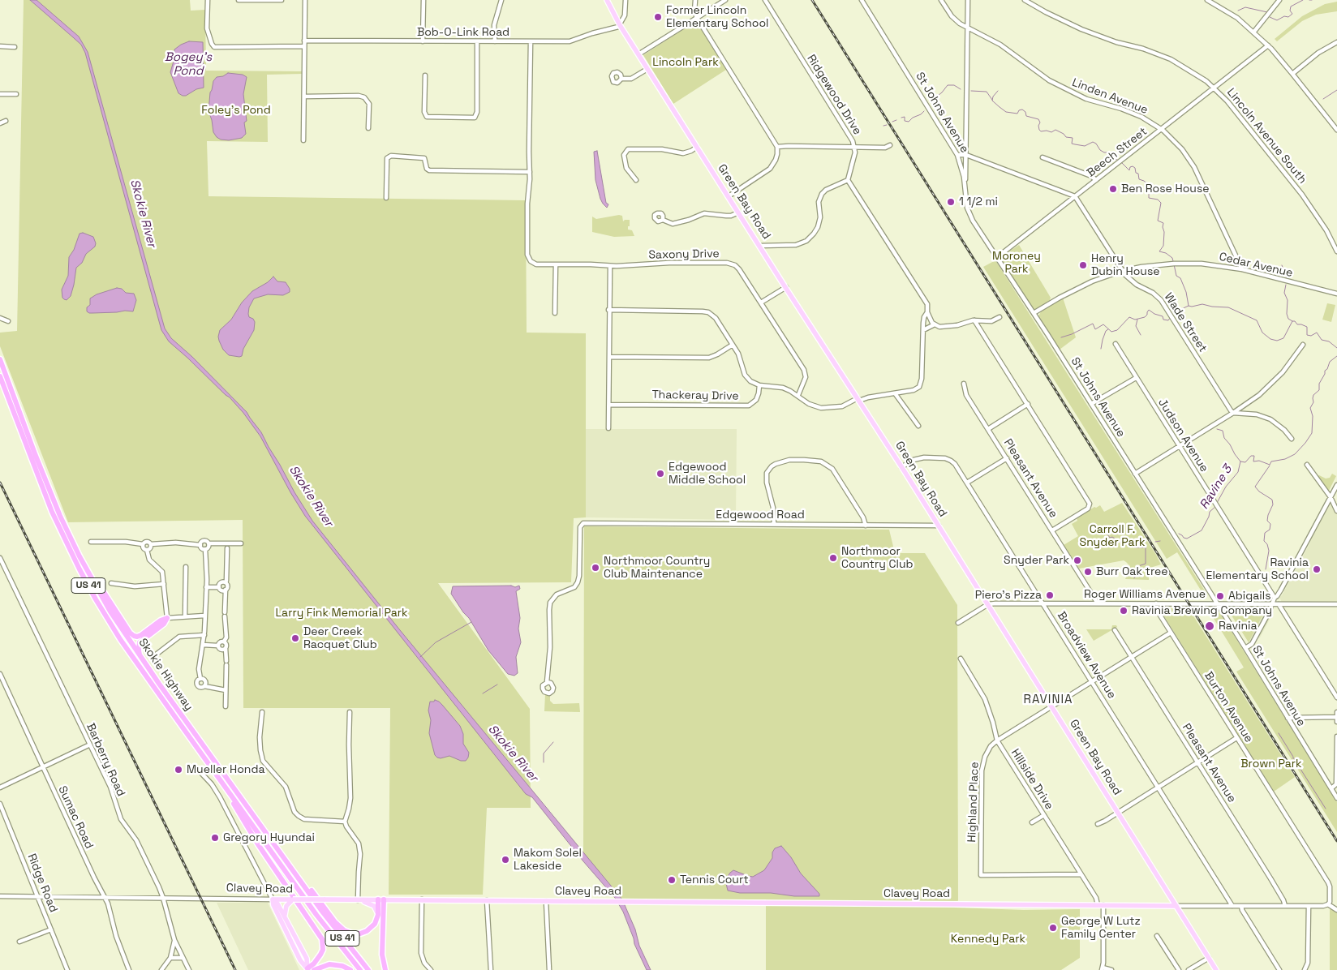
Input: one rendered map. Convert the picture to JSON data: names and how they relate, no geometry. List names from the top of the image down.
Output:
{
  "streets": {
    "highway": ["US 41", "Skokie Highway"],
    "main road": ["Green Bay Road", "Clavey Road"],
    "street": [
      "Bob-O-Link Road",
      "Ridgewood Drive",
      "Linden Avenue",
      "St Johns Avenue",
      "Lincoln Avenue South",
      "Beech Street",
      "Saxony Drive",
      "Cedar Avenue",
      "Wade Street",
      "Thackeray Drive",
      "Judson Avenue",
      "Pleasant Avenue",
      "Edgewood Road",
      "Roger Williams Avenue",
      "Broadview Avenue",
      "Burton Avenue",
      "Barberry Road",
      "Hillside Drive",
      "Highland Place",
      "Sumac Road",
      "Ridge Road"
    ]
  },
  "crossings": [
    ["Bob-O-Link Road", "Green Bay Road"],
    ["Linden Avenue", "Beech Street"],
    ["Linden Avenue", "Cedar Avenue"],
    ["St Johns Avenue", "Beech Street"],
    ["St Johns Avenue", "Cedar Avenue"],
    ["St Johns Avenue", "Roger Williams Avenue"],
    ["Lincoln Avenue South", "Beech Street"],
    ["Beech Street", "Wade Street"],
    ["Green Bay Road", "Edgewood Road"],
    ["Green Bay Road", "Roger Williams Avenue"],
    ["Green Bay Road", "Broadview Avenue"],
    ["Green Bay Road", "Highland Place"],
    ["Green Bay Road", "Clavey Road"],
    ["Cedar Avenue", "Wade Street"],
    ["Pleasant Avenue", "Roger Williams Avenue"],
    ["Pleasant Avenue", "Highland Place"],
    ["Roger Williams Avenue", "Broadview Avenue"],
    ["Roger Williams Avenue", "Burton Avenue"],
    ["Broadview Avenue", "Highland Place"],
    ["Burton Avenue", "Highland Place"],
    ["Barberry Road", "Clavey Road"],
    ["Hillside Drive", "Highland Place"],
    ["Hillside Drive", "Clavey Road"],
    ["Sumac Road", "Clavey Road"],
    ["Ridge Road", "Clavey Road"]
  ],
  "districts": ["RAVINIA"],
  "water": ["Bogey's Pond", "Skokie River", "Ravine 3"],
  "parks": [
    "Lincoln Park",
    "Foley’s Pond",
    "Moroney Park",
    "Carroll F. Snyder Park",
    "Larry Fink Memorial Park",
    "Brown Park",
    "Kennedy Park"
  ],
  "places": [
    "Former Lincoln Elementary School",
    "Ben Rose House",
    "1 1/2 mi",
    "Henry Dubin House",
    "Edgewood Middle School",
    "Northmoor Country Club",
    "Snyder Park",
    "Northmoor Country Club Maintenance",
    "Ravinia Elementary School",
    "Burr Oak tree",
    "Piero's Pizza",
    "Abigails",
    "Ravinia Brewing Company",
    "Ravinia",
    "Deer Creek Racquet Club",
    "Mueller Honda",
    "Gregory Hyundai",
    "Makom Solel Lakeside",
    "Tennis Court",
    "George W Lutz Family Center"
  ]
}
